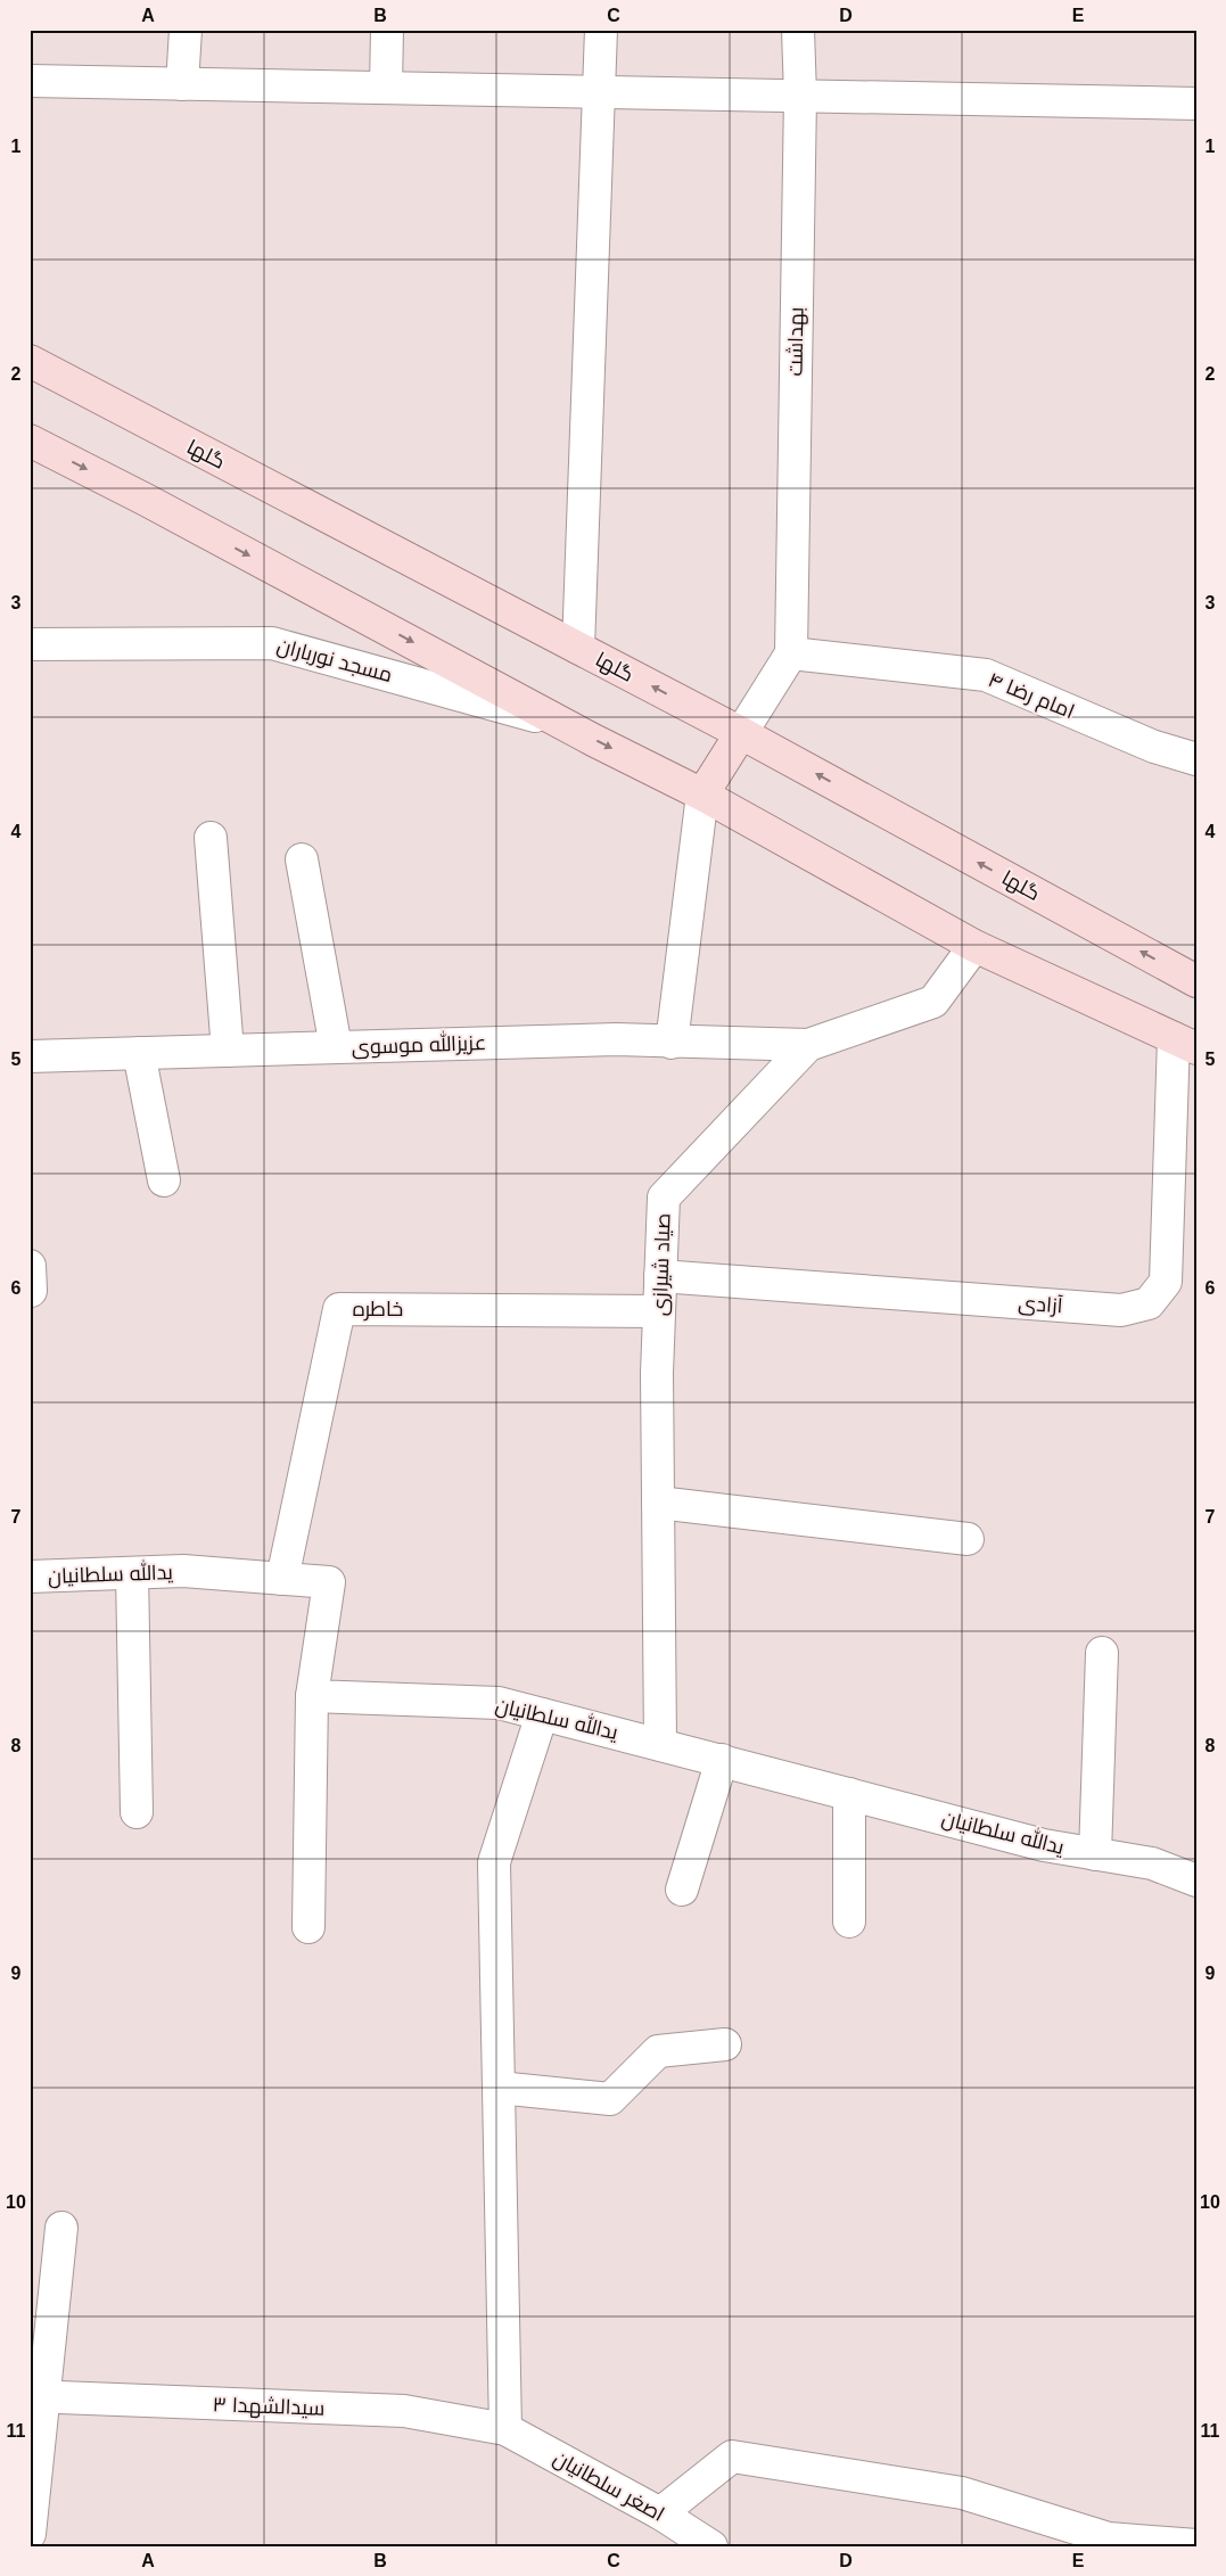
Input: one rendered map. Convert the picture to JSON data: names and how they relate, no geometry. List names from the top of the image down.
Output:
{
  "streets": {
    "main road": ["گلها"],
    "street": [
      "بهداشت",
      "مسجد نورباران",
      "امام رضا ۴",
      "عزیزالله موسوی",
      "صیاد شیرازی",
      "آزادی",
      "خاطره",
      "یدالله سلطانیان",
      "سیدالشهدا ۳",
      "اصغر سلطانیان"
    ]
  },
  "crossings": [
    ["بهداشت", "امام رضا ۴"],
    ["عزیزالله موسوی", "صیاد شیرازی"],
    ["صیاد شیرازی", "آزادی"],
    ["صیاد شیرازی", "خاطره"],
    ["صیاد شیرازی", "یدالله سلطانیان"],
    ["خاطره", "یدالله سلطانیان"],
    ["سیدالشهدا ۳", "اصغر سلطانیان"]
  ],
  "grid": {
    "columns": [
      "A",
      "B",
      "C",
      "D",
      "E"
    ],
    "rows": [
      "1",
      "2",
      "3",
      "4",
      "5",
      "6",
      "7",
      "8",
      "9",
      "10",
      "11"
    ]
  }
}
